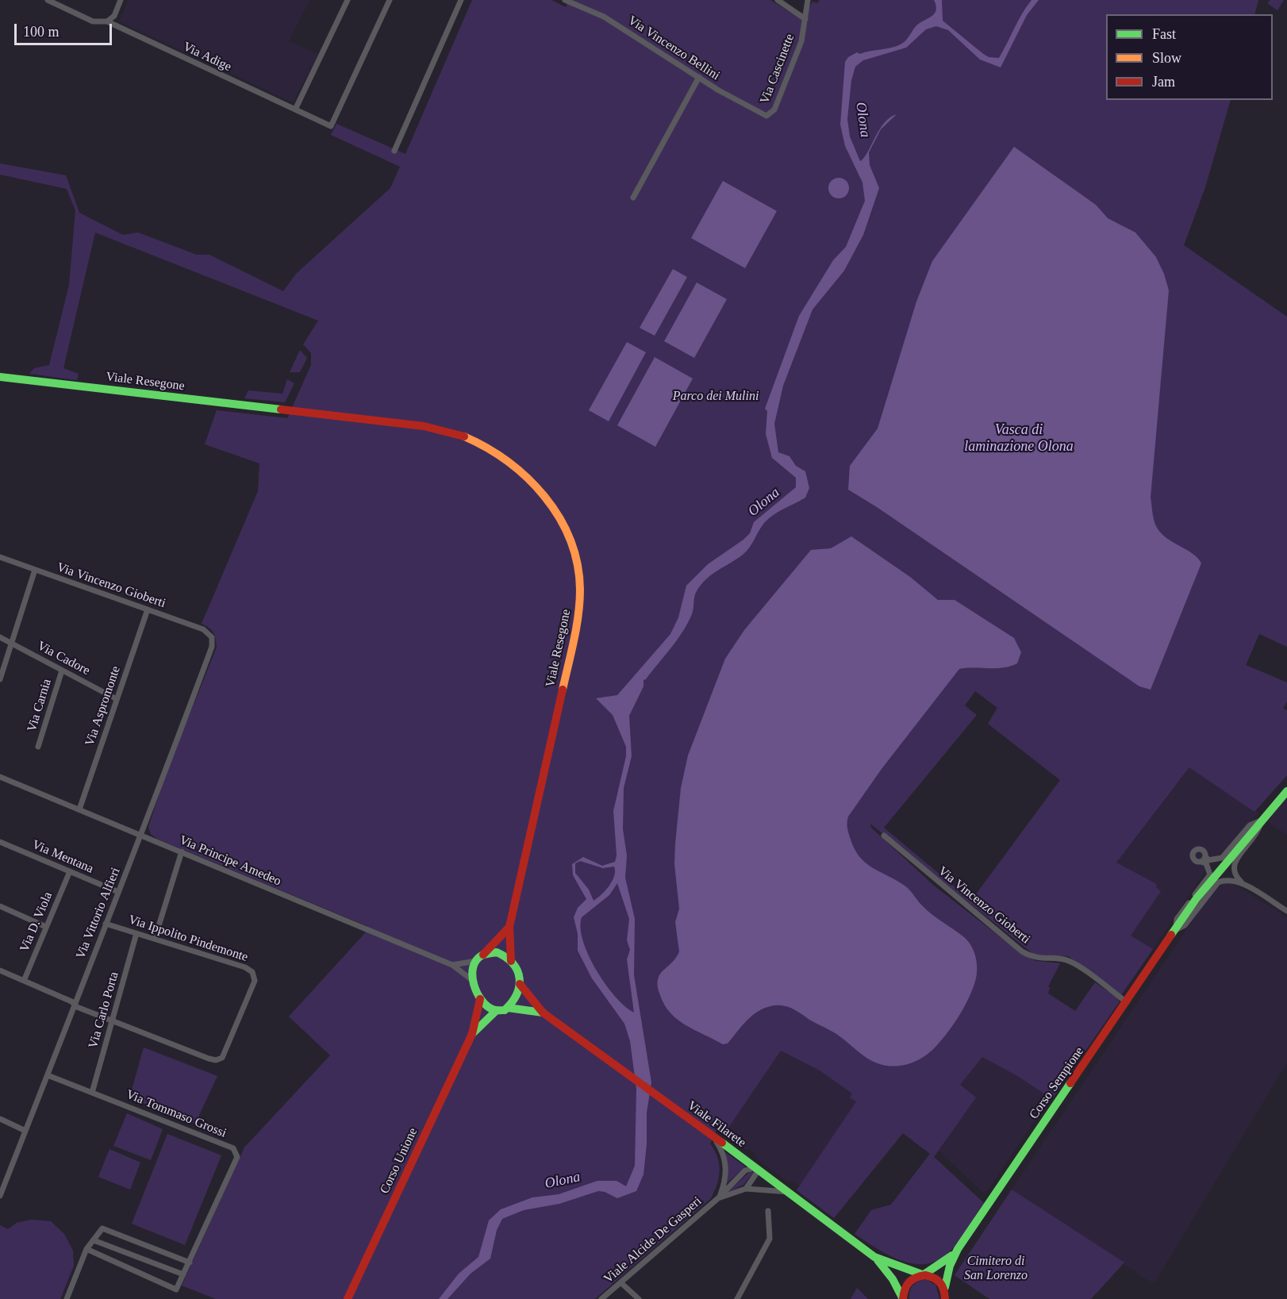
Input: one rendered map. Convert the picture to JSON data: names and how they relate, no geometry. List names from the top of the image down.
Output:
{
  "streets": {
    "street": [
      "Via Vincenzo Bellini",
      "Via Adige",
      "Via Cascinette",
      "Viale Resegone",
      "Via Vincenzo Gioberti",
      "Via Cadore",
      "Via Carnia",
      "Via Aspromonte",
      "Via Mentana",
      "Via Principe Amedeo",
      "Via Vittorio Alfieri",
      "Via D. Viola",
      "Via Ippolito Pindemonte",
      "Via Carlo Porta",
      "Corso Sempione",
      "Via Tommaso Grossi",
      "Viale Filarete",
      "Corso Unione",
      "Viale Alcide De Gasperi"
    ]
  },
  "crossings": [
    ["Via Vincenzo Bellini", "Via Cascinette"],
    ["Viale Resegone", "Via Principe Amedeo"],
    ["Viale Resegone", "Viale Filarete"],
    ["Viale Resegone", "Corso Unione"],
    ["Via Vincenzo Gioberti", "Via Aspromonte"],
    ["Via Vincenzo Gioberti", "Via Vittorio Alfieri"],
    ["Via Vincenzo Gioberti", "Corso Sempione"],
    ["Via Cadore", "Via Carnia"],
    ["Via Cadore", "Via Aspromonte"],
    ["Via Aspromonte", "Via Principe Amedeo"],
    ["Via Mentana", "Via Vittorio Alfieri"],
    ["Via Mentana", "Via D. Viola"],
    ["Via Principe Amedeo", "Via Vittorio Alfieri"],
    ["Via Principe Amedeo", "Viale Filarete"],
    ["Via Principe Amedeo", "Corso Unione"],
    ["Via Vittorio Alfieri", "Via Ippolito Pindemonte"],
    ["Via Vittorio Alfieri", "Via Tommaso Grossi"],
    ["Via Ippolito Pindemonte", "Via Carlo Porta"],
    ["Via Carlo Porta", "Via Tommaso Grossi"],
    ["Corso Sempione", "Viale Filarete"],
    ["Viale Filarete", "Corso Unione"],
    ["Viale Filarete", "Viale Alcide De Gasperi"]
  ],
  "water": ["Olona", "Vasca di laminazione Olona"],
  "parks": ["Parco dei Mulini", "Cimitero di San Lorenzo"],
  "legend": ["Fast", "Slow", "Jam"],
  "scale_bar": "100 m"
}
